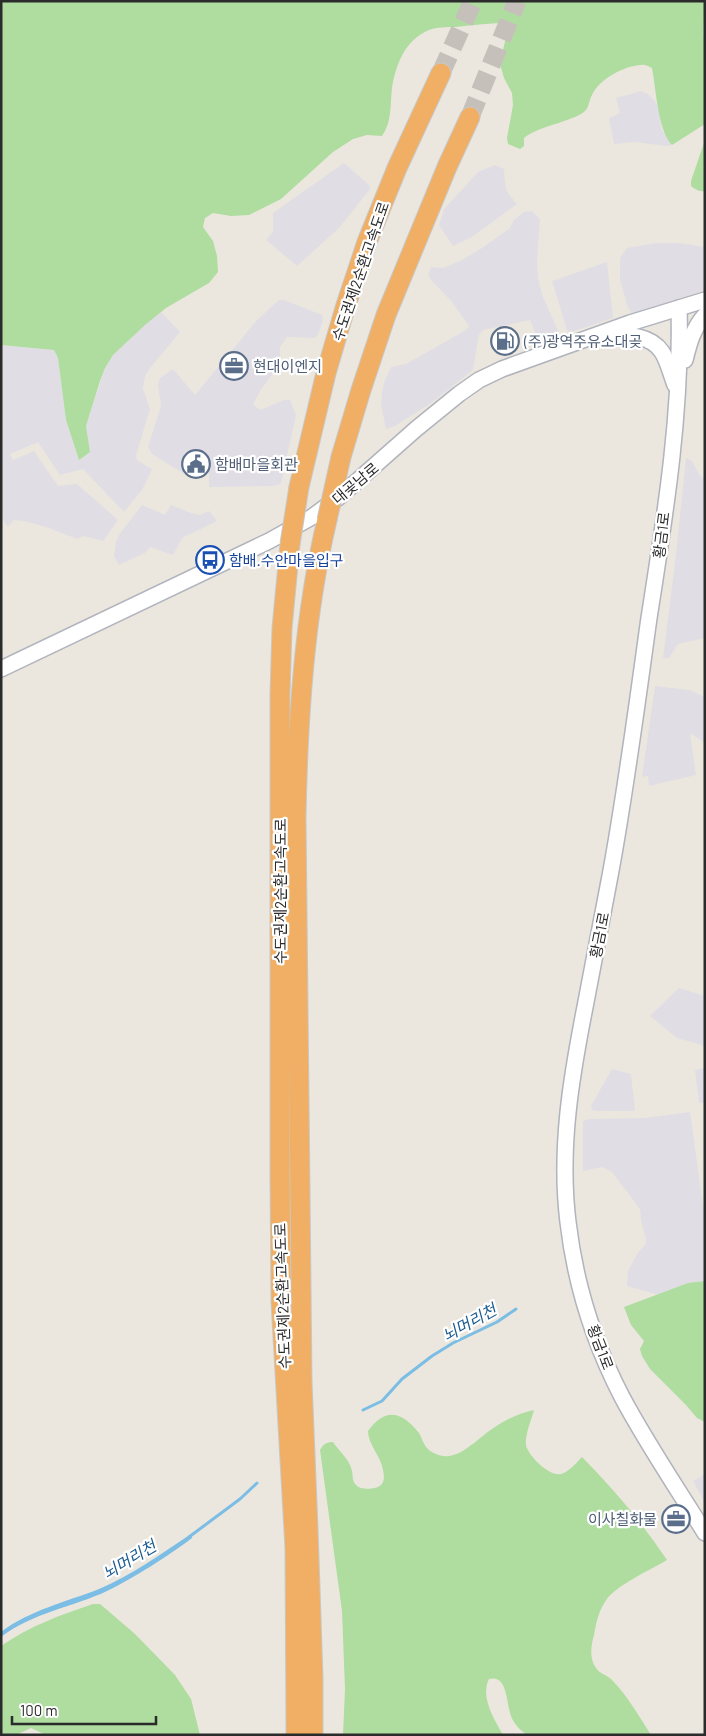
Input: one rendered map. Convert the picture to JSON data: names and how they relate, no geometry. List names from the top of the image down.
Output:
{
  "streets": {
    "highway": ["수도권제2순환고속도로"],
    "street": ["대곶남로", "황금1로"]
  },
  "crossings": [
    ["대곶남로", "황금1로"]
  ],
  "water": ["뇌머리천"],
  "places": {
    "fuel station": ["(주)광역주유소대곶"],
    "office": ["현대이엔지", "이사칠화물"],
    "public building": ["함배마을회관"],
    "bus stop": ["함배.수안마을입구"]
  },
  "scale_bar": "100 m"
}
